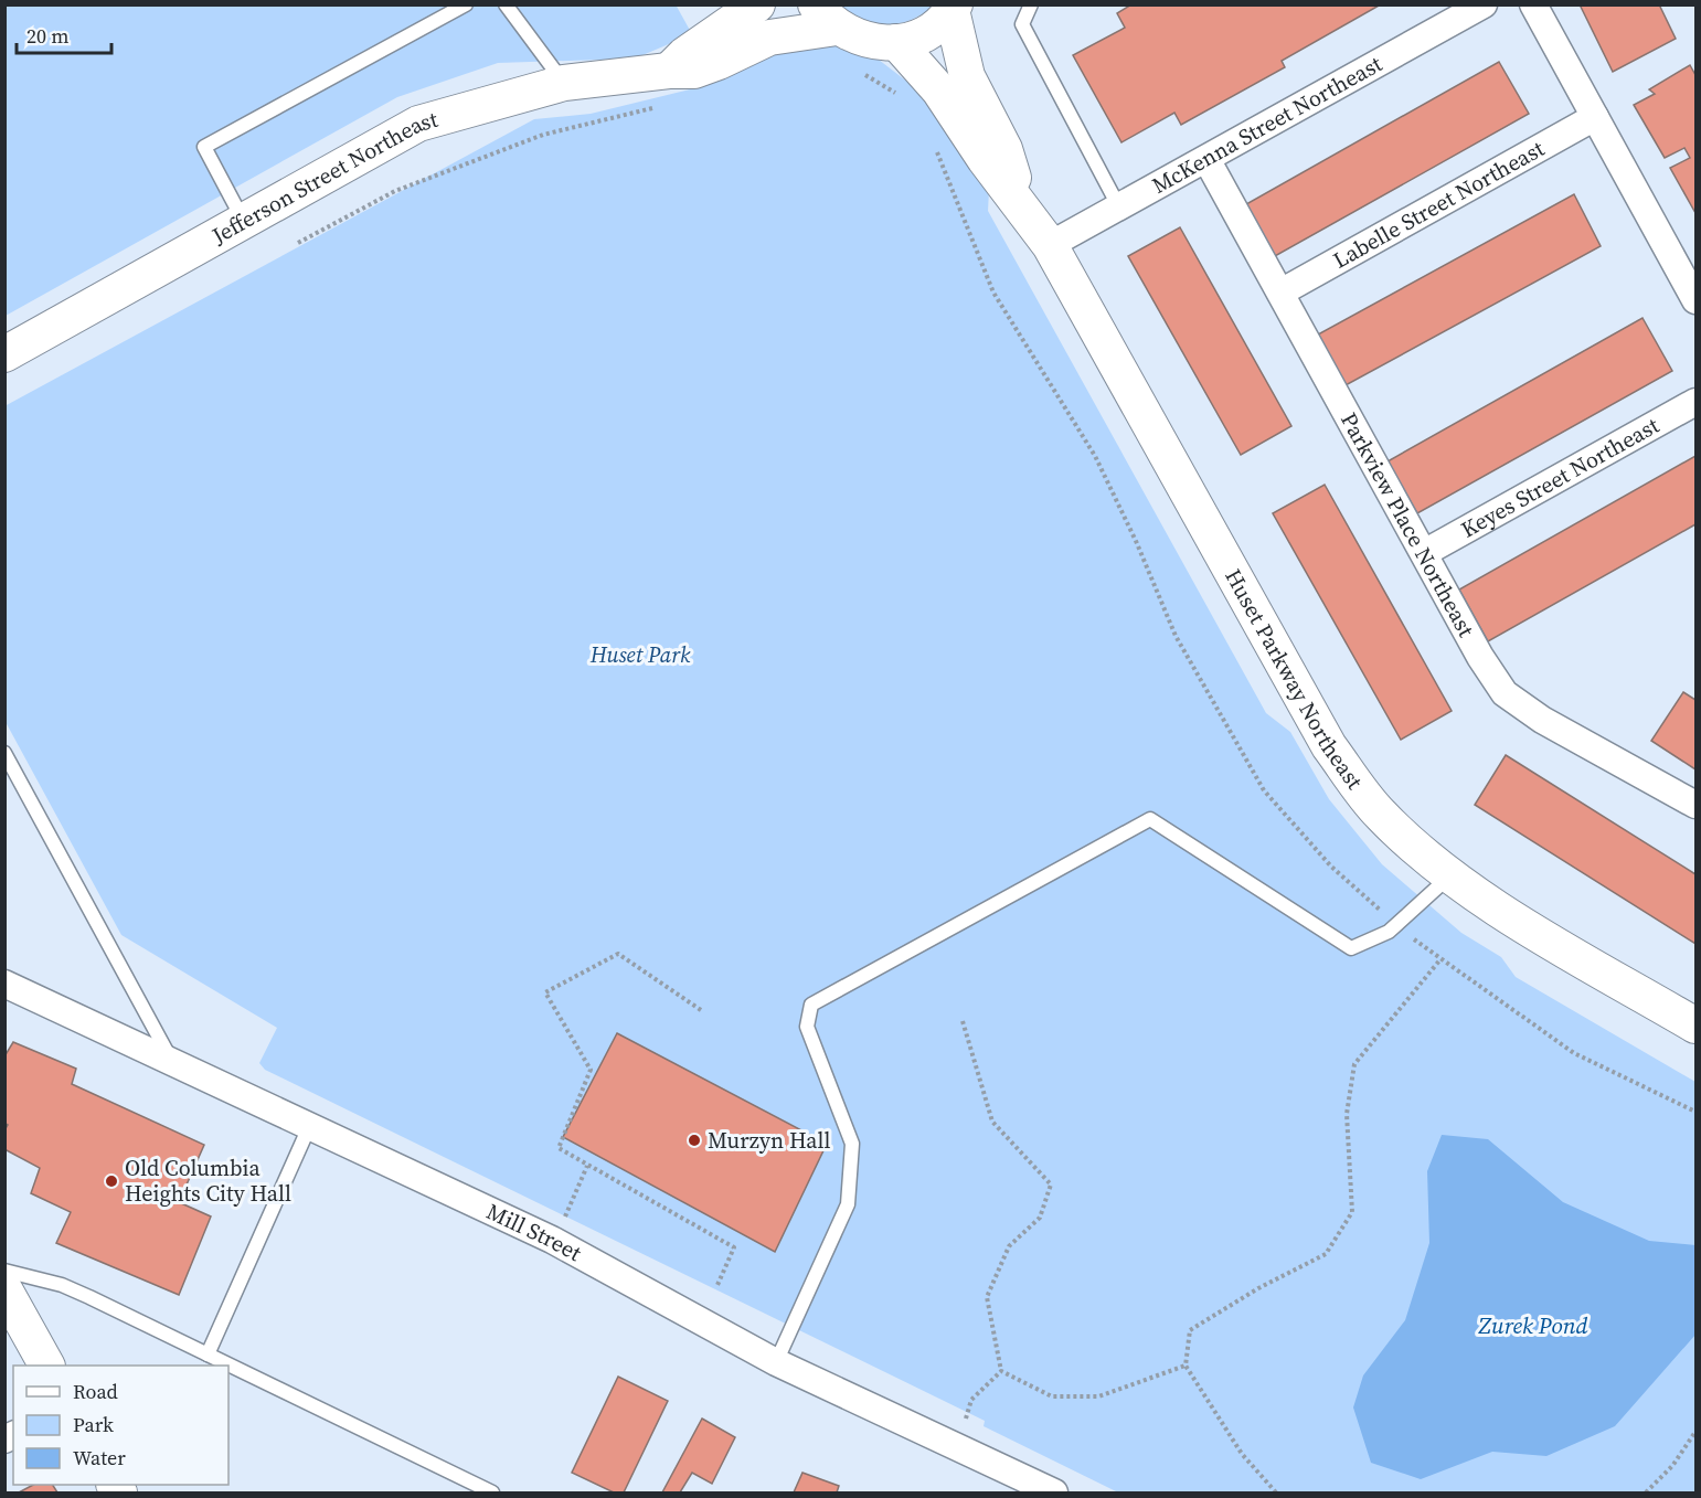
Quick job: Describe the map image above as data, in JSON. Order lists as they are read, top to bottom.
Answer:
{
  "streets": {
    "street": [
      "McKenna Street Northeast",
      "Jefferson Street Northeast",
      "Labelle Street Northeast",
      "Keyes Street Northeast",
      "Parkview Place Northeast",
      "Huset Parkway Northeast",
      "Mill Street"
    ]
  },
  "crossings": [
    ["McKenna Street Northeast", "Parkview Place Northeast"],
    ["McKenna Street Northeast", "Huset Parkway Northeast"],
    ["Labelle Street Northeast", "Parkview Place Northeast"],
    ["Keyes Street Northeast", "Parkview Place Northeast"]
  ],
  "water": ["Zurek Pond"],
  "parks": ["Huset Park"],
  "places": ["Murzyn Hall", "Old Columbia Heights City Hall"],
  "legend": ["Road", "Park", "Water"],
  "scale_bar": "20 m"
}
